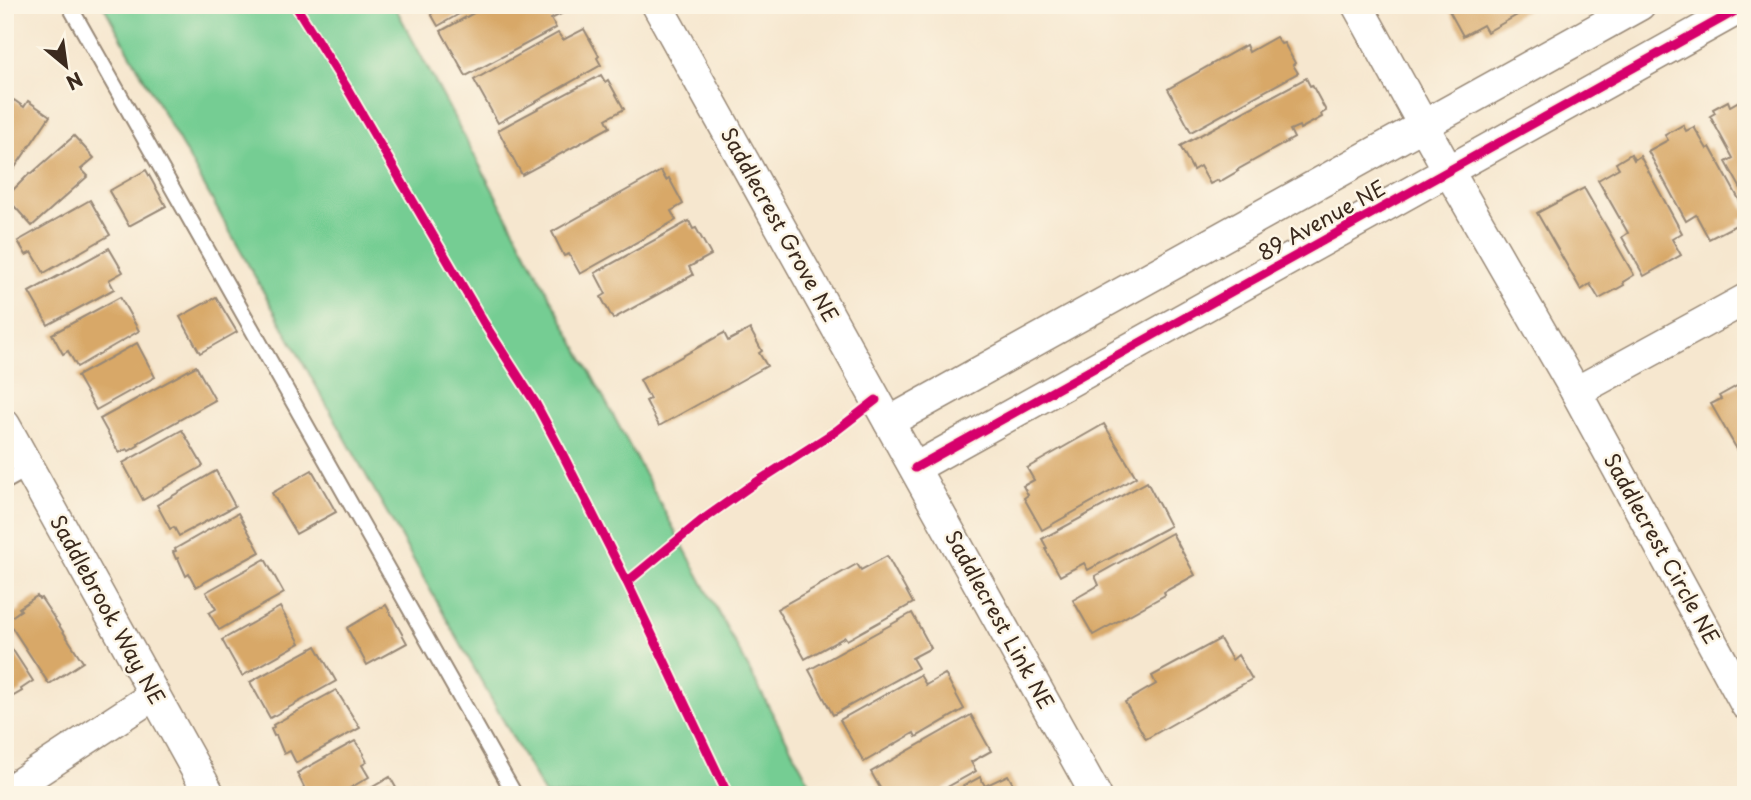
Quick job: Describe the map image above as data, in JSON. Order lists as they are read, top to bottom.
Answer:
{
  "streets": {
    "street": [
      "89 Avenue NE",
      "Saddlecrest Grove NE",
      "Saddlecrest Circle NE",
      "Saddlebrook Way NE",
      "Saddlecrest Link NE"
    ]
  },
  "crossings": [
    ["89 Avenue NE", "Saddlecrest Grove NE"],
    ["89 Avenue NE", "Saddlecrest Circle NE"],
    ["89 Avenue NE", "Saddlecrest Link NE"],
    ["Saddlecrest Grove NE", "Saddlecrest Link NE"]
  ],
  "north": "bottom right"
}
